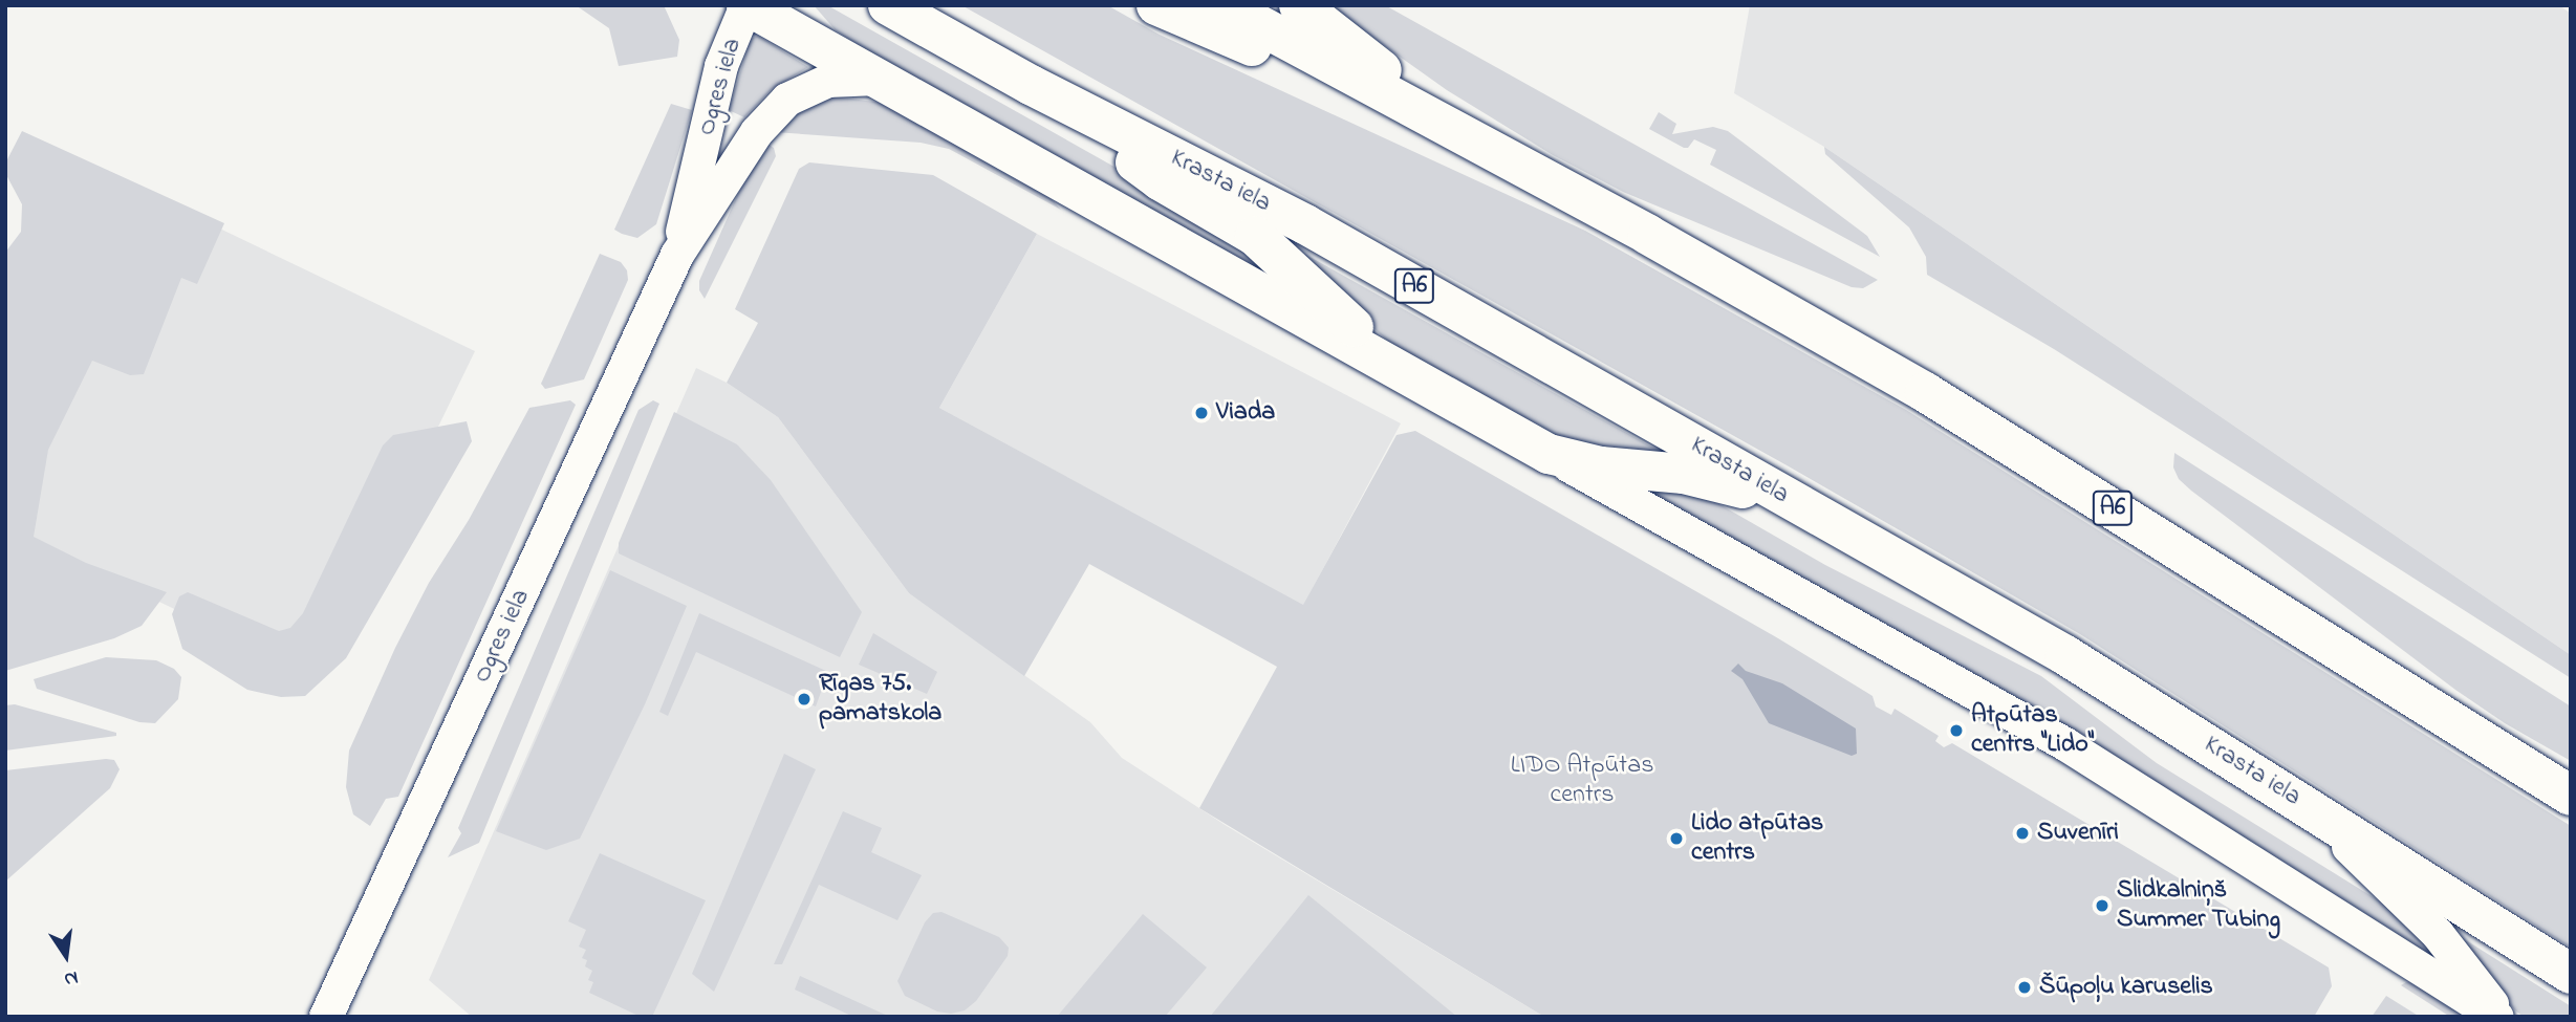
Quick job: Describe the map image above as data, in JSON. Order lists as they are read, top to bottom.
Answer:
{
  "streets": {
    "highway": ["Krasta iela", "A6"],
    "street": ["Ogres iela"]
  },
  "parks": ["LIDO Atpūtas centrs"],
  "places": [
    "Viada",
    "Rīgas 75. pamatskola",
    "Atpūtas centrs \"Lido\"",
    "Suvenīri",
    "Lido atpūtas centrs",
    "Slidkalniņš Summer Tubing",
    "Šūpoļu karuselis"
  ],
  "north": "bottom"
}
